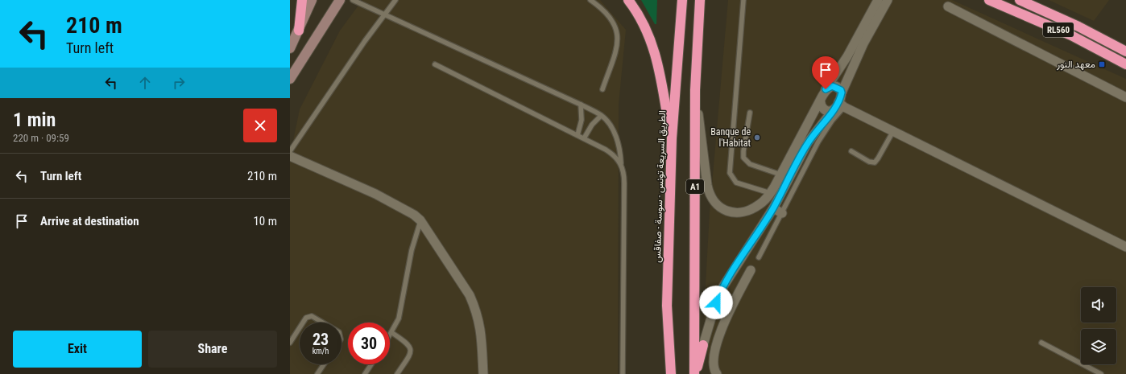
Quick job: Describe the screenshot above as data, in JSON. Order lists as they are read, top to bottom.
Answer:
{
  "streets": {
    "highway": ["RL560", "الطريق السريعة تونس - سوسة - صفاقس", "A1"]
  },
  "places": {
    "transit": ["معهد النور"],
    "other": ["Banque de l'Habitat"]
  },
  "page": {
    "turn": ["210 m", "Turn left"],
    "heading": ["1 min", "220 m · 09:59"],
    "list": [
      {
        "name": "Turn left",
        "value": "210 m"
      },
      {
        "name": "Arrive at destination",
        "value": "10 m"
      }
    ],
    "speed": "23 km/h",
    "limit": "30",
    "buttons": ["Exit", "Share"]
  }
}
